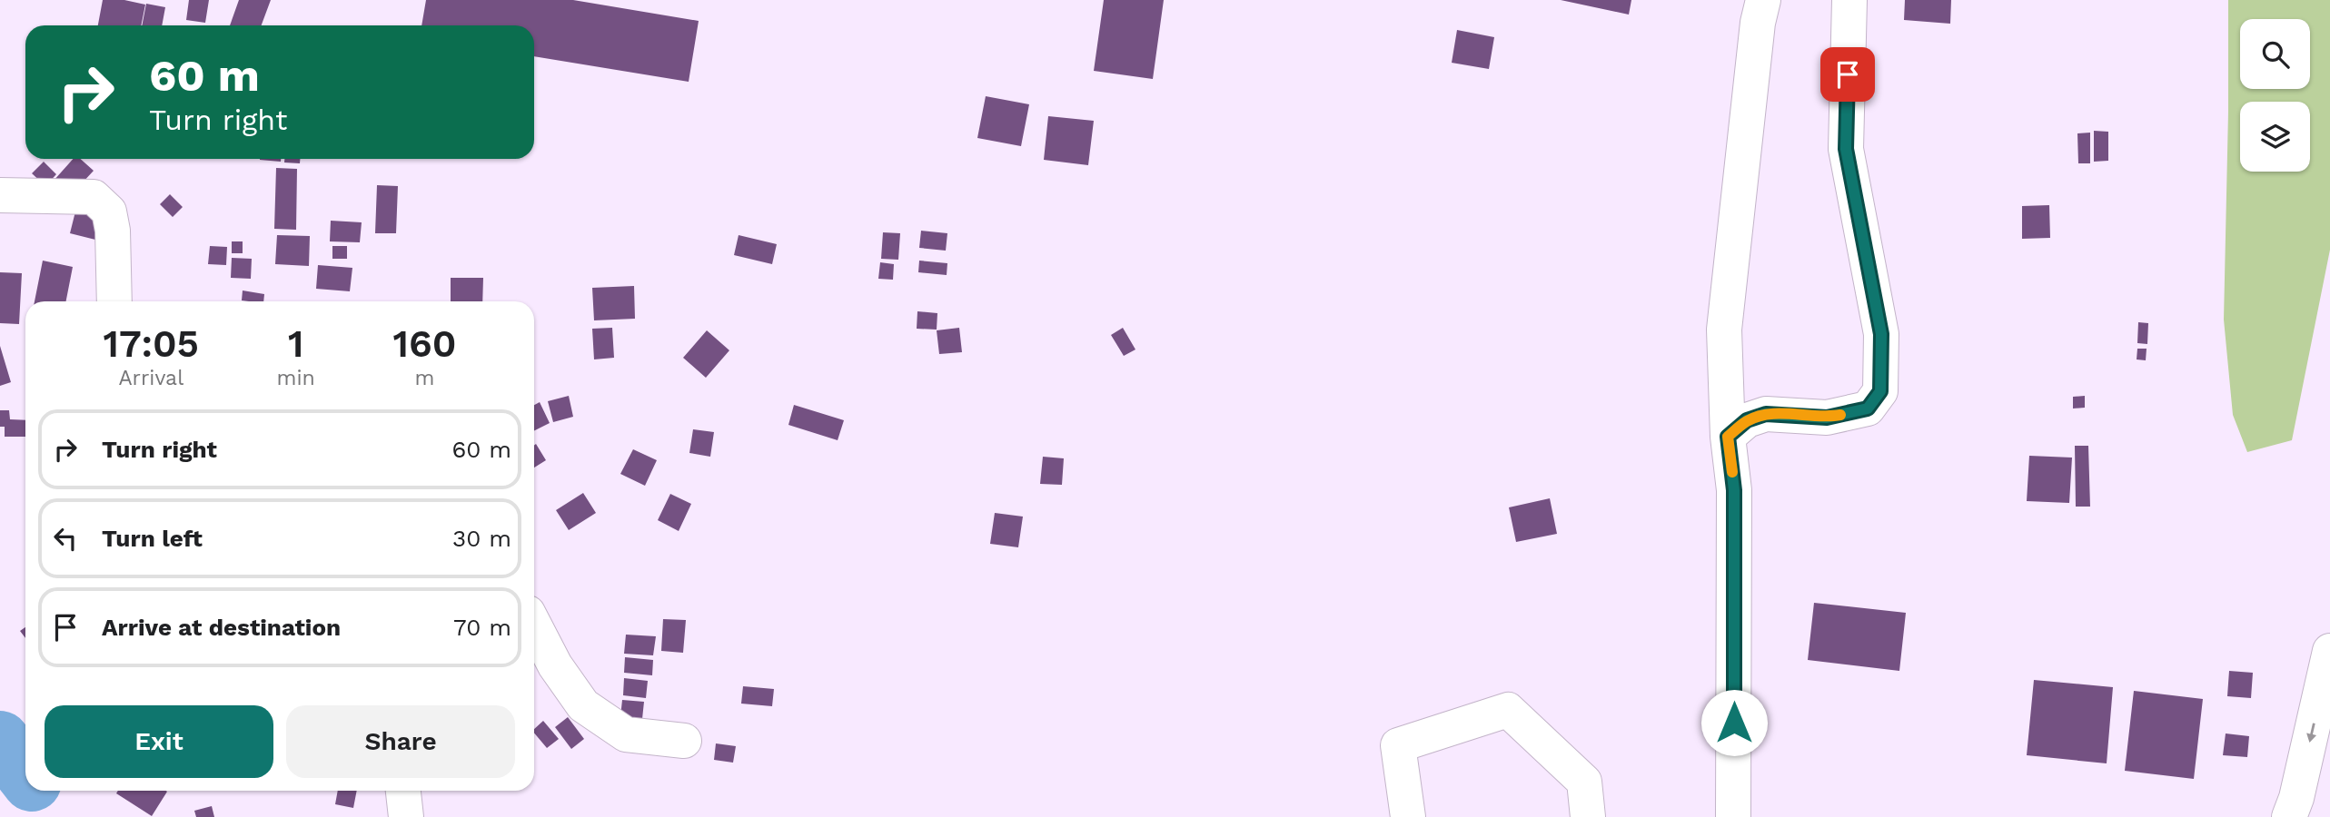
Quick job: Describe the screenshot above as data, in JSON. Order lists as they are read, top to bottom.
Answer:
{
  "page": {
    "turn": ["60 m", "Turn right"],
    "eta": [
      "17:05",
      "Arrival",
      "1",
      "min",
      "160",
      "m"
    ],
    "list": [
      {
        "name": "Turn right",
        "value": "60 m"
      },
      {
        "name": "Turn left",
        "value": "30 m"
      },
      {
        "name": "Arrive at destination",
        "value": "70 m"
      }
    ],
    "buttons": ["Exit", "Share"]
  }
}
